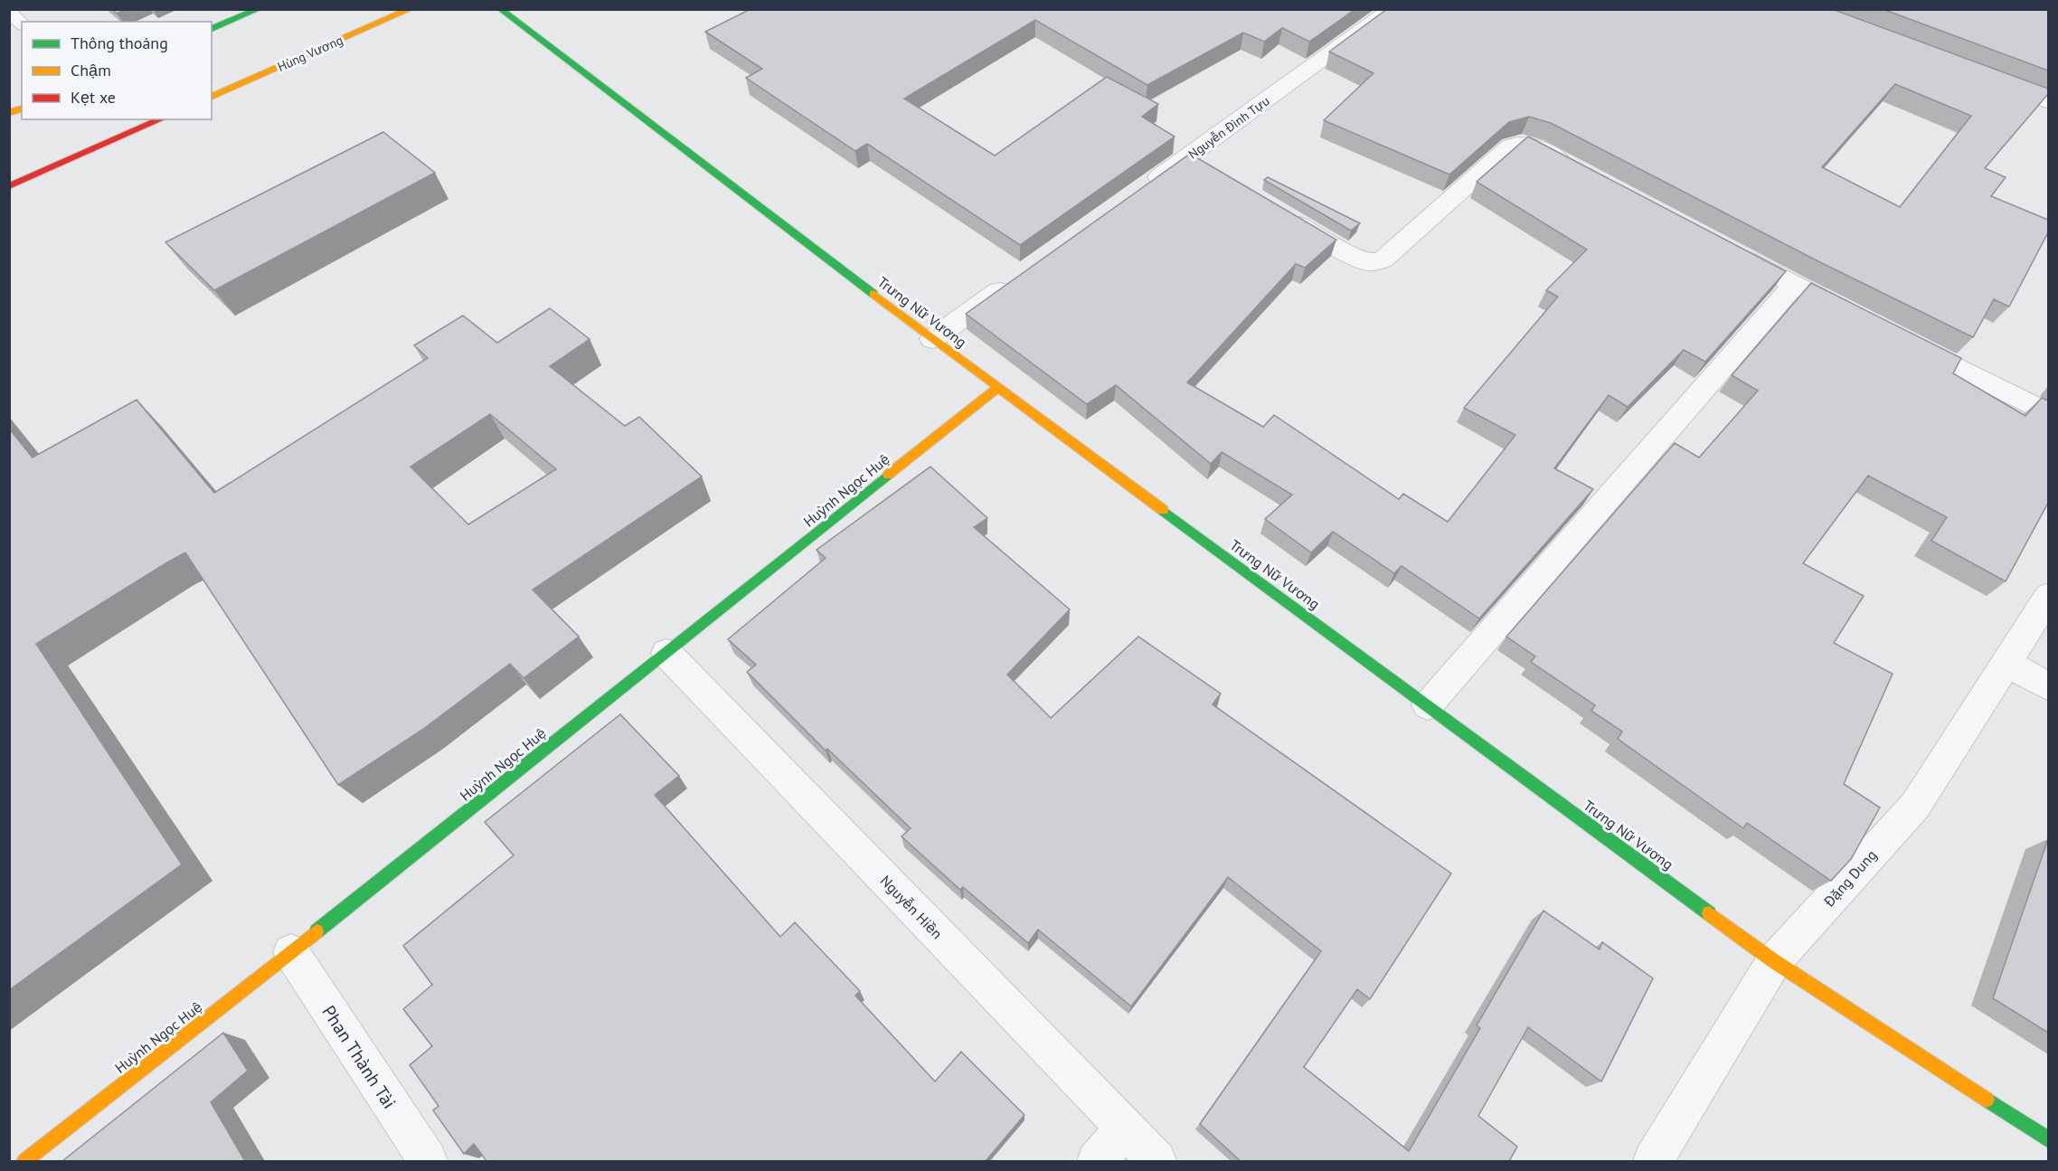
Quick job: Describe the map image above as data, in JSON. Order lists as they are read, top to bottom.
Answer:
{
  "streets": {
    "street": [
      "Hùng Vương",
      "Nguyễn Đình Tựu",
      "Trưng Nữ Vương",
      "Huỳnh Ngọc Huệ",
      "Đặng Dung",
      "Nguyễn Hiền",
      "Phan Thành Tài"
    ]
  },
  "crossings": [
    ["Trưng Nữ Vương", "Huỳnh Ngọc Huệ"],
    ["Trưng Nữ Vương", "Đặng Dung"],
    ["Huỳnh Ngọc Huệ", "Nguyễn Hiền"],
    ["Huỳnh Ngọc Huệ", "Phan Thành Tài"]
  ],
  "legend": ["Thông thoáng", "Chậm", "Kẹt xe"]
}
